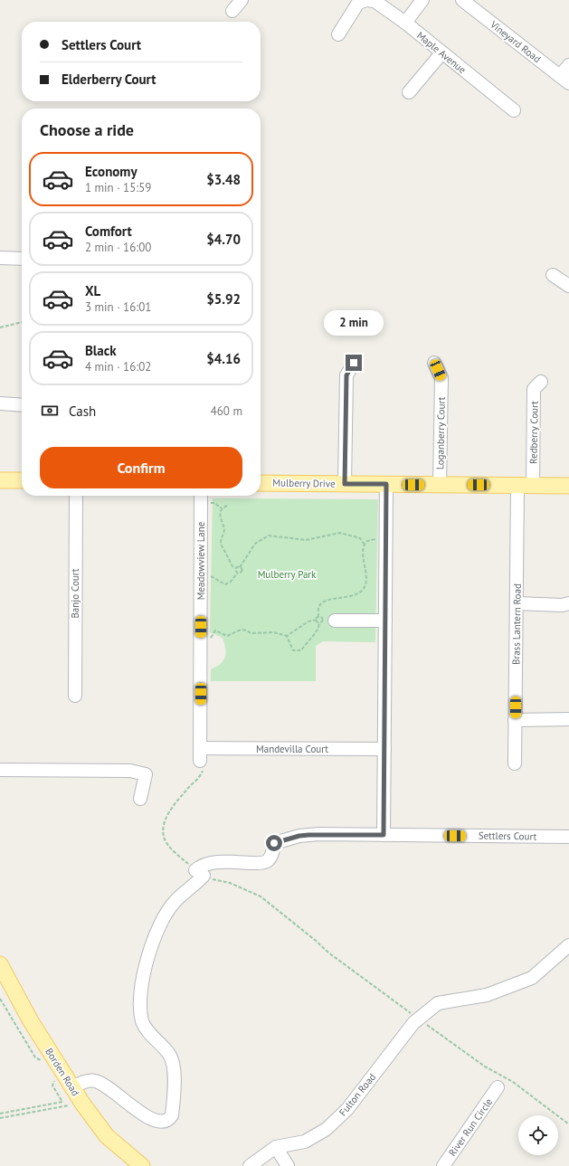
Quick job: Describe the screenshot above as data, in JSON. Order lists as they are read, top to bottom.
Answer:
{
  "streets": {
    "main road": ["Mulberry Drive", "Borden Road"],
    "street": [
      "Vineyard Road",
      "Maple Avenue",
      "Redberry Court",
      "Loganberry Court",
      "Meadowview Lane",
      "Banjo Court",
      "Brass Lantern Road",
      "Mandevilla Court",
      "Settlers Court",
      "Fulton Road",
      "River Run Circle"
    ]
  },
  "crossings": [
    ["Redberry Court", "Mulberry Drive"],
    ["Redberry Court", "Brass Lantern Road"],
    ["Loganberry Court", "Mulberry Drive"],
    ["Mulberry Drive", "Brass Lantern Road"],
    ["Meadowview Lane", "Mandevilla Court"]
  ],
  "parks": ["Mulberry Park"],
  "page": {
    "banner": ["Settlers Court", "Elderberry Court"],
    "heading": "Choose a ride",
    "list": [
      {
        "name": "Economy",
        "note": "1 min · 15:59",
        "value": "$3.48"
      },
      {
        "name": "Comfort",
        "note": "2 min · 16:00",
        "value": "$4.70"
      },
      {
        "name": "XL",
        "note": "3 min · 16:01",
        "value": "$5.92"
      },
      {
        "name": "Black",
        "note": "4 min · 16:02",
        "value": "$4.16"
      }
    ],
    "bubble": "2 min",
    "pay": ["Cash", "460 m"],
    "buttons": "Confirm"
  }
}
